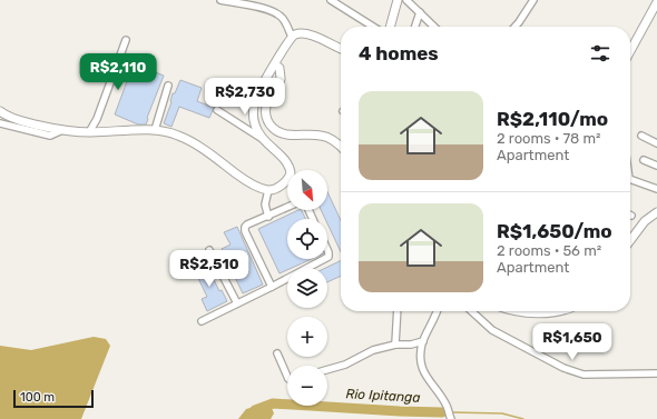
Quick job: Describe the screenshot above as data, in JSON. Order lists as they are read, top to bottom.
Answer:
{
  "water": ["Rio Ipitanga"],
  "scale_bar": "100 m",
  "north": "bottom right",
  "page": {
    "heading": "4 homes",
    "price": [
      "R$2,110",
      "R$2,730",
      "R$2,510",
      "R$1,650"
    ],
    "list": [
      {
        "name": "R$2,110/mo",
        "note": "2 rooms · 78 m² · Apartment"
      },
      {
        "name": "R$1,650/mo",
        "note": "2 rooms · 56 m² · Apartment"
      }
    ],
    "map_buttons": ["+", "−"],
    "scale": "100 m"
  }
}
